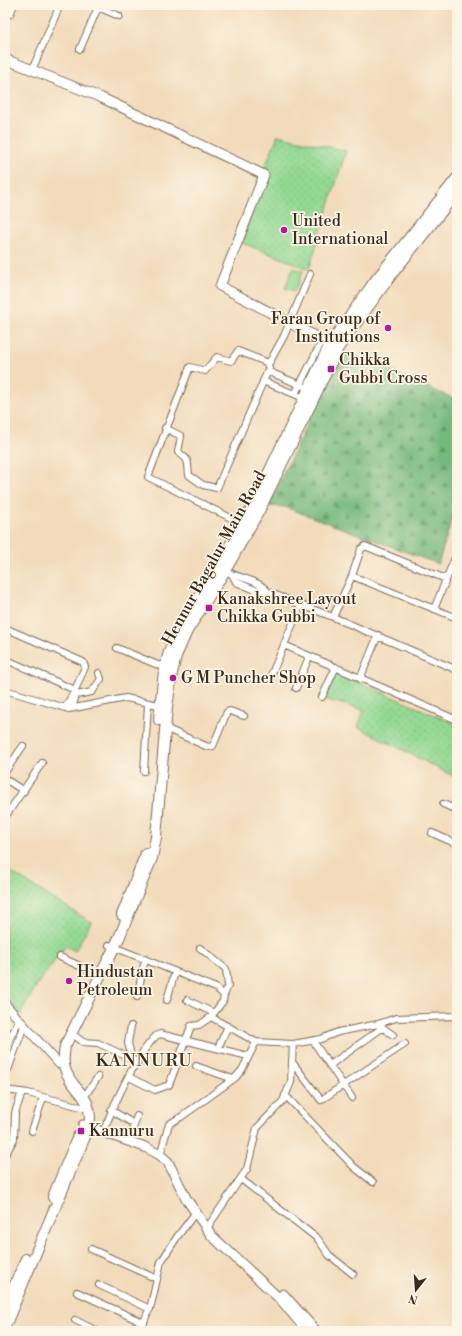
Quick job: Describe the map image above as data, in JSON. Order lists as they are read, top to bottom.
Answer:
{
  "streets": {
    "main road": ["Hennur Bagalur Main Road"]
  },
  "districts": ["KANNURU"],
  "places": {
    "other": [
      "United International",
      "Faran Group of Institutions",
      "G M Puncher Shop",
      "Hindustan Petroleum"
    ],
    "transit": ["Chikka Gubbi Cross", "Kanakshree Layout Chikka Gubbi", "Kannuru"]
  },
  "north": "bottom"
}
